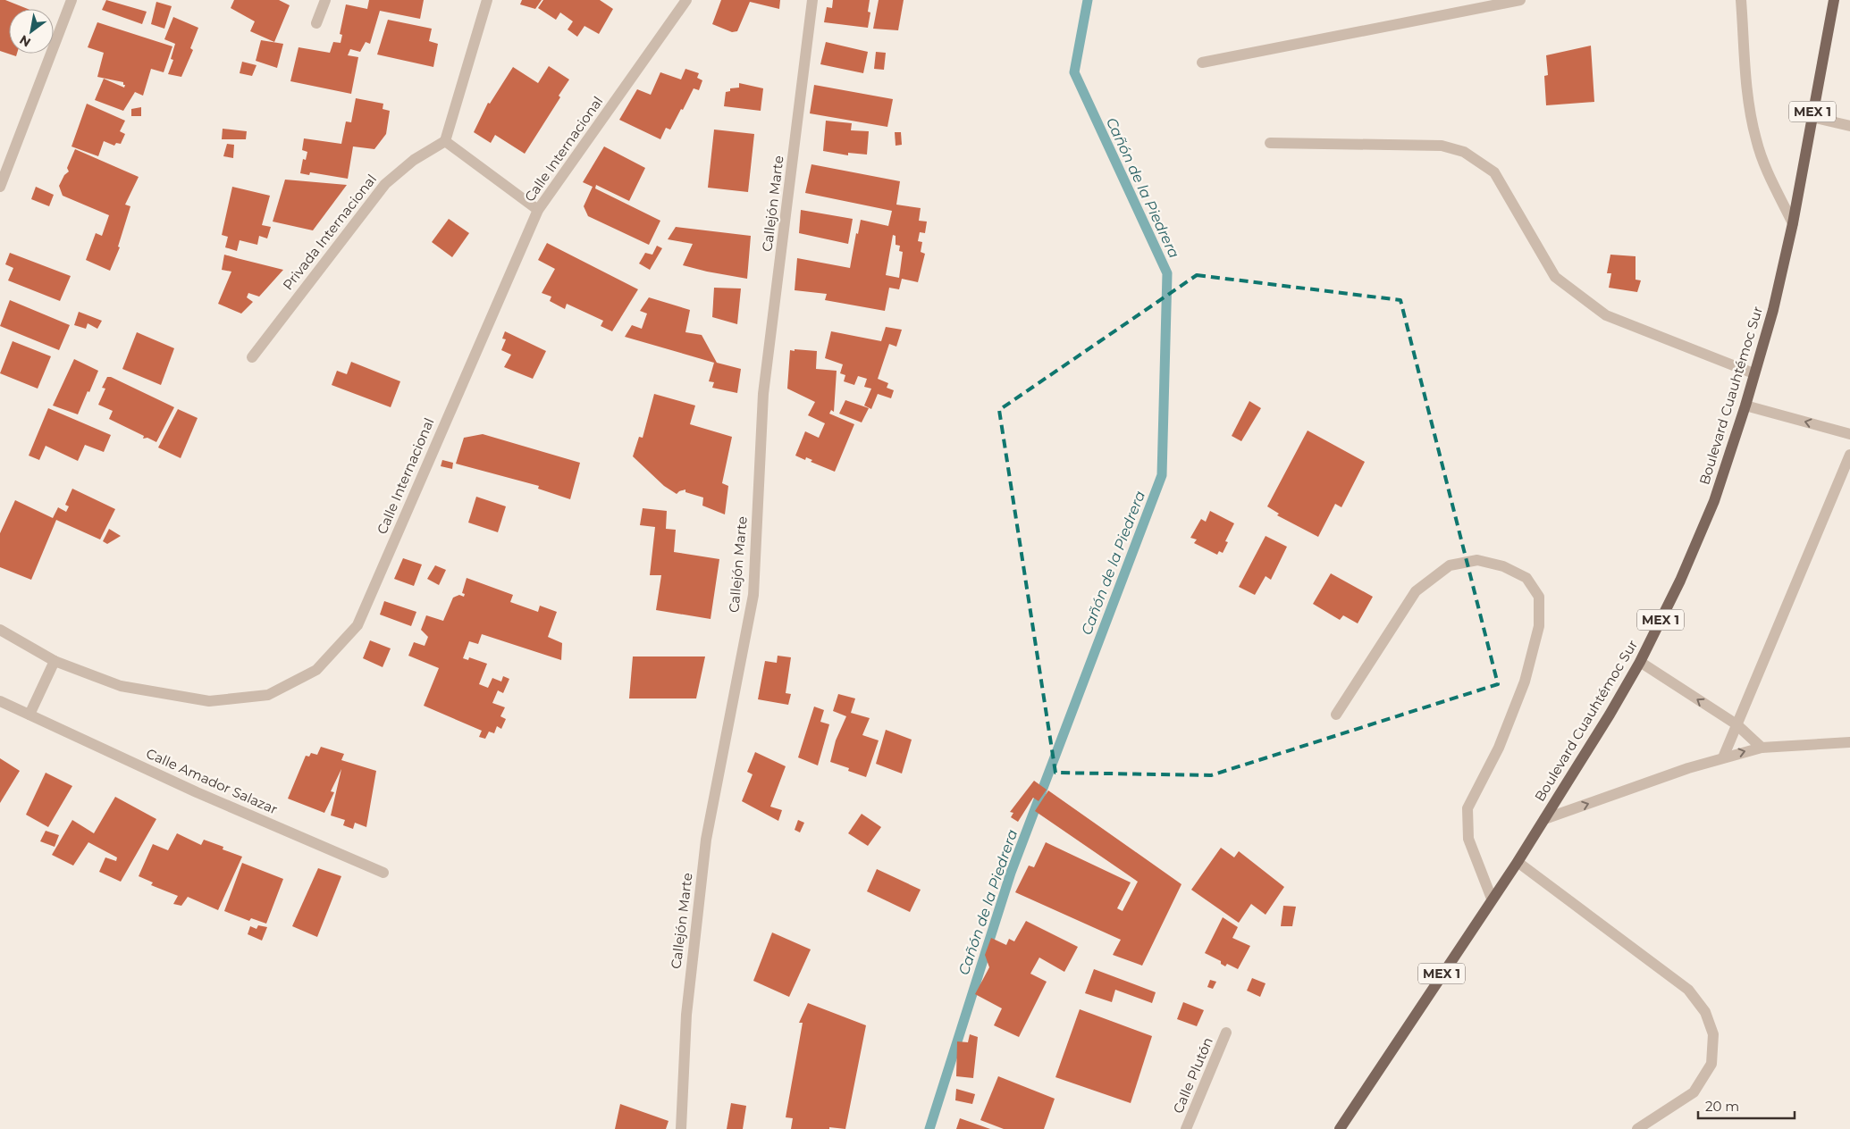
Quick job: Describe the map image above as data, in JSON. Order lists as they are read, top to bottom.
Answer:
{
  "streets": {
    "main road": ["MEX 1", "Boulevard Cuauhtémoc Sur"],
    "street": [
      "Calle Internacional",
      "Callejón Marte",
      "Privada Internacional",
      "Calle Amador Salazar",
      "Calle Plutón"
    ]
  },
  "water": ["Cañón de la Piedrera"],
  "scale_bar": "20 m",
  "north": "bottom left"
}
